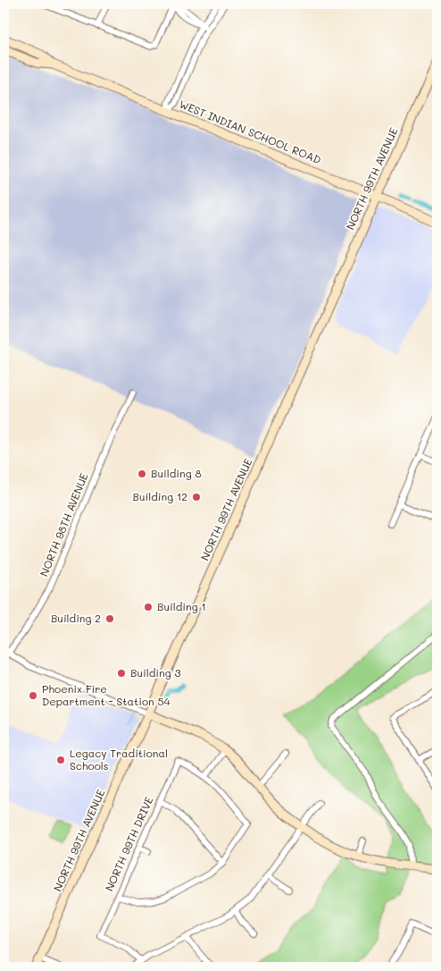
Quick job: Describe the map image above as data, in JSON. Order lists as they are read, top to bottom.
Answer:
{
  "streets": {
    "main road": ["WEST INDIAN SCHOOL ROAD", "NORTH 99TH AVENUE"],
    "street": ["NORTH 98TH AVENUE", "NORTH 99TH DRIVE"]
  },
  "crossings": [
    ["WEST INDIAN SCHOOL ROAD", "NORTH 99TH AVENUE"]
  ],
  "places": [
    "Building 8",
    "Building 12",
    "Building 1",
    "Building 2",
    "Building 3",
    "Phoenix Fire Department - Station 54",
    "Legacy Traditional Schools"
  ]
}
